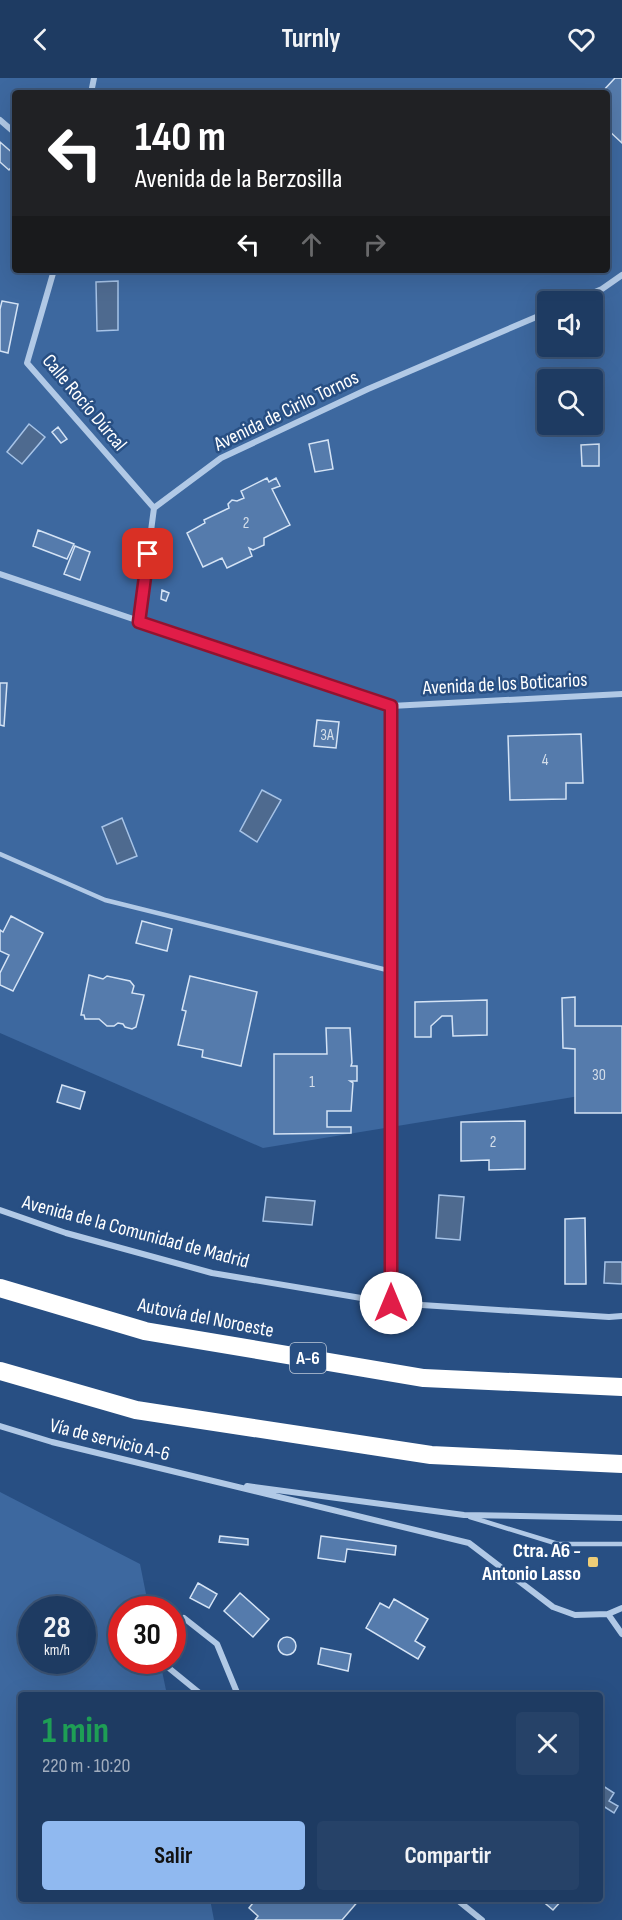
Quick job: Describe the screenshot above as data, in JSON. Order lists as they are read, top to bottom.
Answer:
{
  "streets": {
    "highway": ["Autovía del Noroeste", "A-6"],
    "street": [
      "Calle Rocío Dúrcal",
      "Avenida de Cirilo Tornos",
      "Avenida de los Boticarios",
      "Avenida de la Comunidad de Madrid",
      "Vía de servicio A-6"
    ]
  },
  "crossings": [
    ["Calle Rocío Dúrcal", "Avenida de Cirilo Tornos"]
  ],
  "places": {
    "transit": ["Ctra. A6 - Antonio Lasso"]
  },
  "house_numbers": [
    "2",
    "3A",
    "4",
    "30",
    "1",
    "2"
  ],
  "page": {
    "header": "Turnly",
    "turn": ["140 m", "Avenida de la Berzosilla"],
    "speed": "28 km/h",
    "limit": "30",
    "heading": ["1 min", "220 m · 10:20"],
    "buttons": ["Salir", "Compartir"]
  }
}
